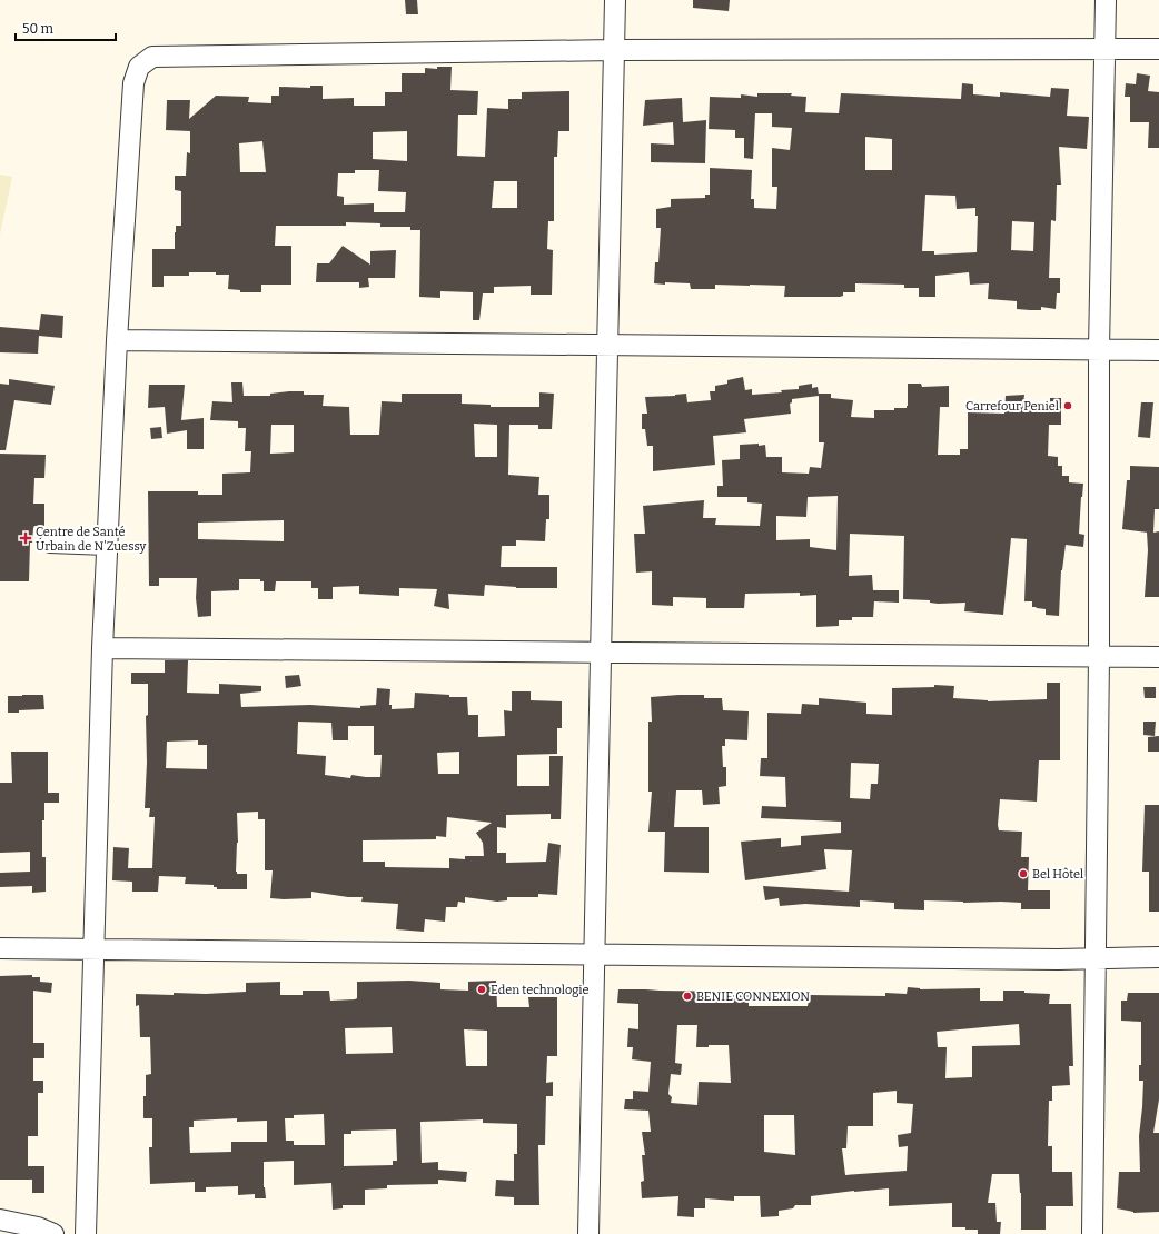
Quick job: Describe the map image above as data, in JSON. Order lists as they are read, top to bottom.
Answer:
{
  "places": {
    "other": [
      "Carrefour Peniel",
      "Bel Hôtel",
      "Eden technologie",
      "BENIE CONNEXION"
    ],
    "health": ["Centre de Santé Urbain de N'Zuessy"]
  },
  "scale_bar": "50 m"
}
